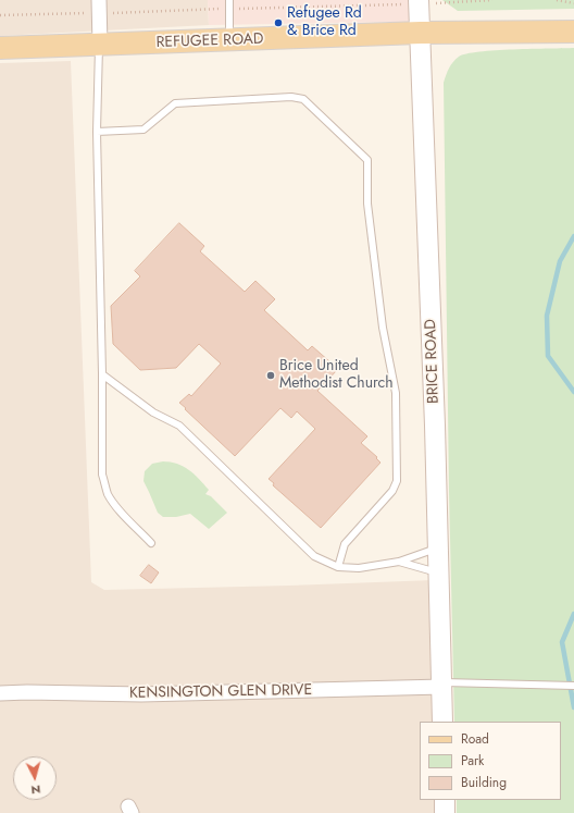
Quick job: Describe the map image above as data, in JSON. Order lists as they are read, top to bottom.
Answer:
{
  "streets": {
    "main road": ["REFUGEE ROAD", "BRICE ROAD"],
    "street": ["KENSINGTON GLEN DRIVE"]
  },
  "crossings": [
    ["REFUGEE ROAD", "BRICE ROAD"],
    ["BRICE ROAD", "KENSINGTON GLEN DRIVE"]
  ],
  "places": ["Refugee Rd & Brice Rd", "Brice United Methodist Church"],
  "legend": ["Road", "Park", "Building"],
  "north": "bottom"
}
